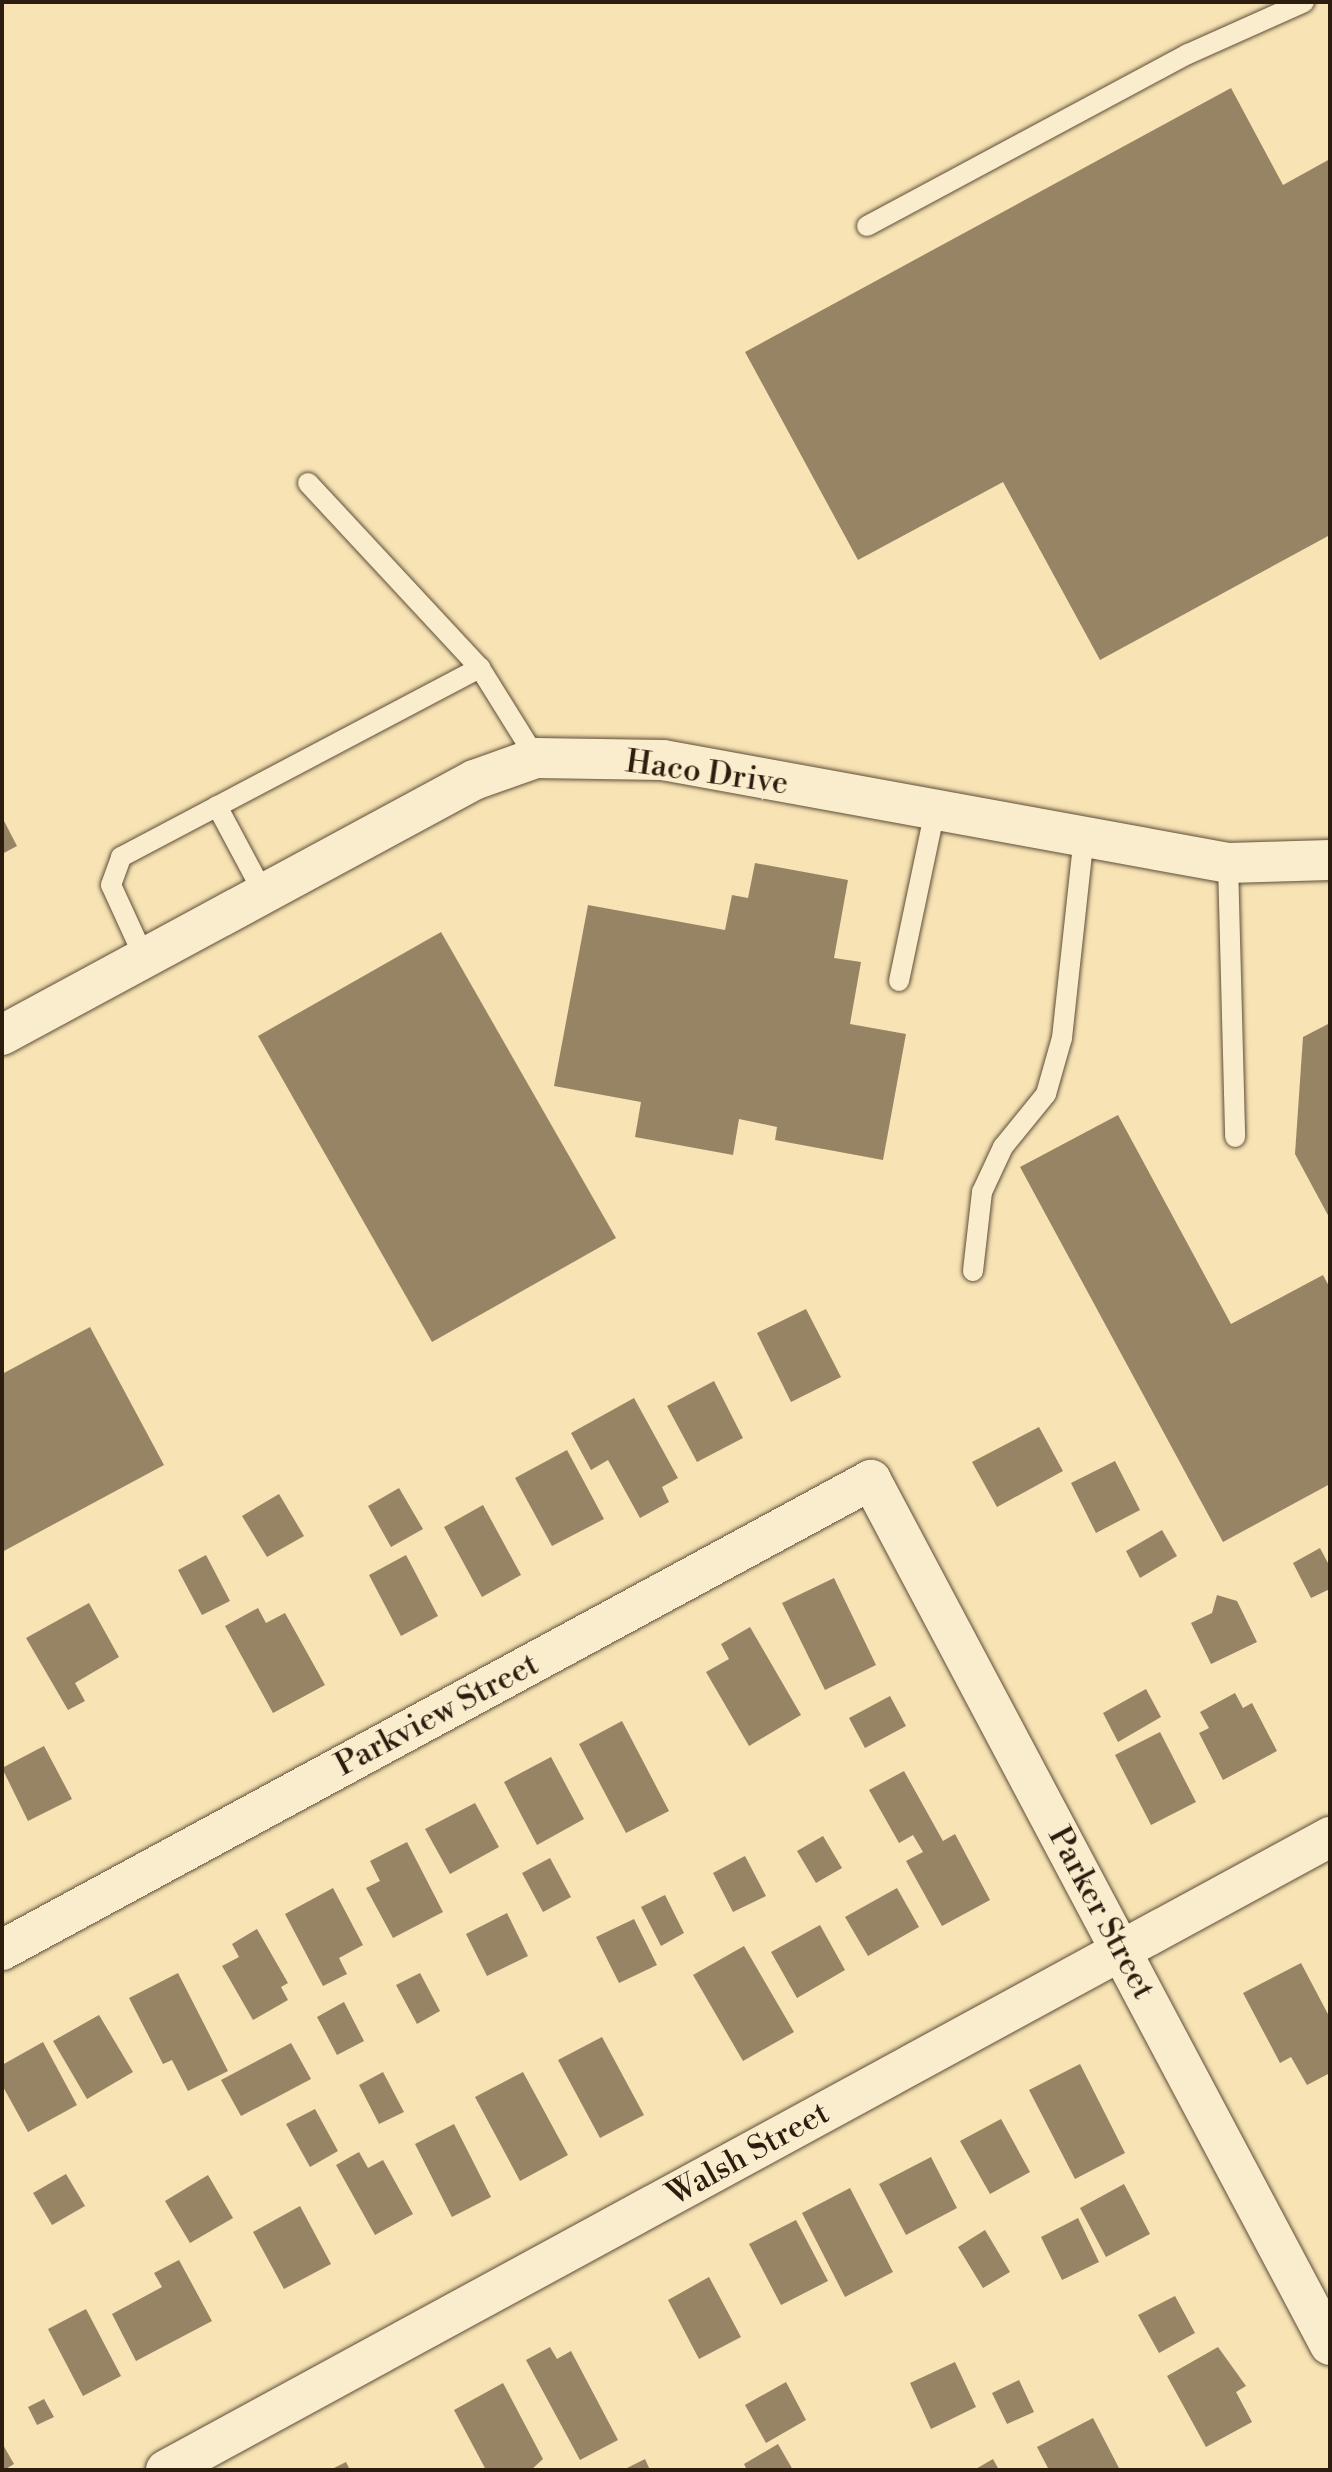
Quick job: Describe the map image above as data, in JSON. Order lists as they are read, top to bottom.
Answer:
{
  "streets": {
    "street": [
      "Haco Drive",
      "Parkview Street",
      "Parker Street",
      "Walsh Street"
    ]
  },
  "crossings": [
    ["Parkview Street", "Parker Street"],
    ["Parker Street", "Walsh Street"]
  ]
}
